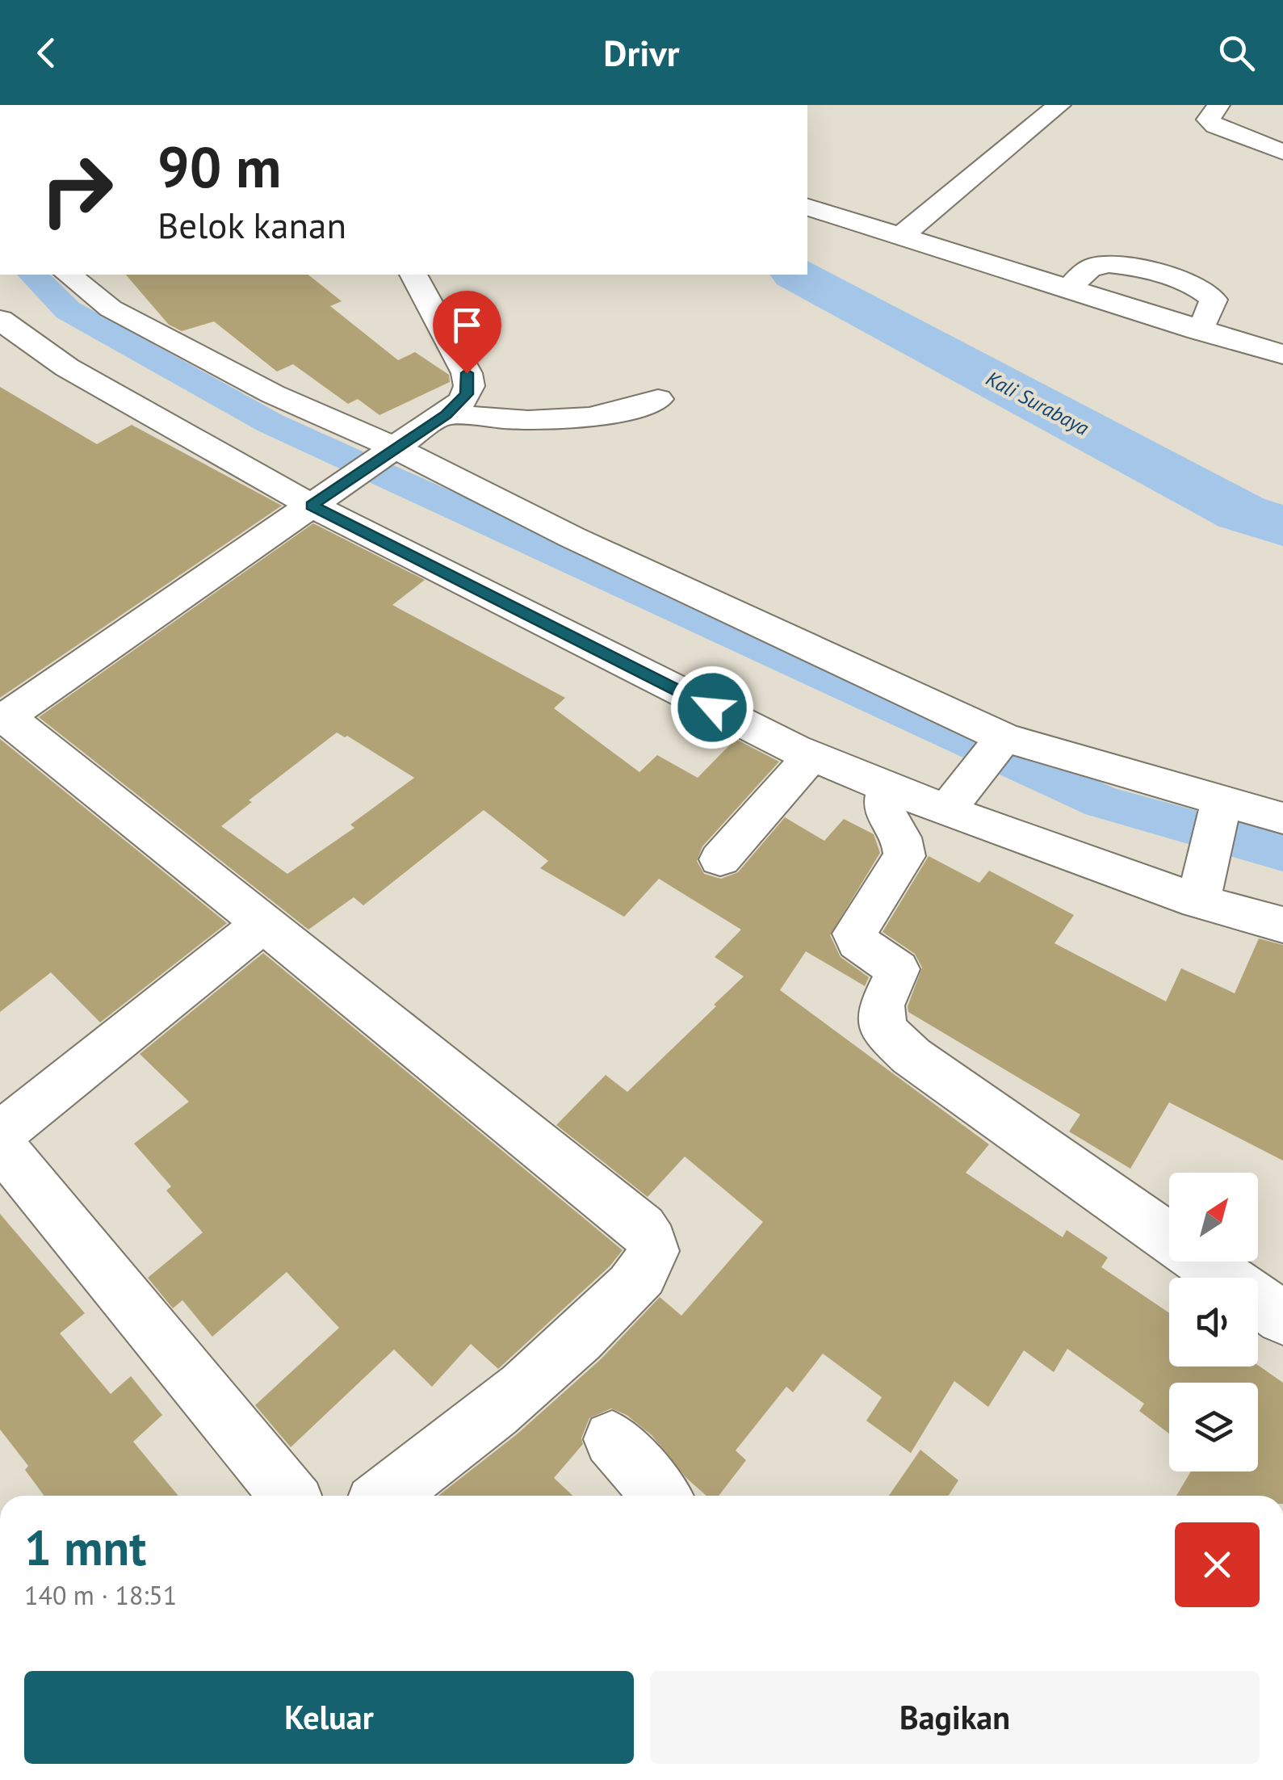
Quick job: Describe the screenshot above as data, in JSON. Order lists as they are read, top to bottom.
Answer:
{
  "water": ["Kali Surabaya"],
  "north": "top right",
  "page": {
    "header": "Drivr",
    "turn": ["90 m", "Belok kanan"],
    "heading": ["1 mnt", "140 m · 18:51"],
    "buttons": ["Keluar", "Bagikan"]
  }
}
